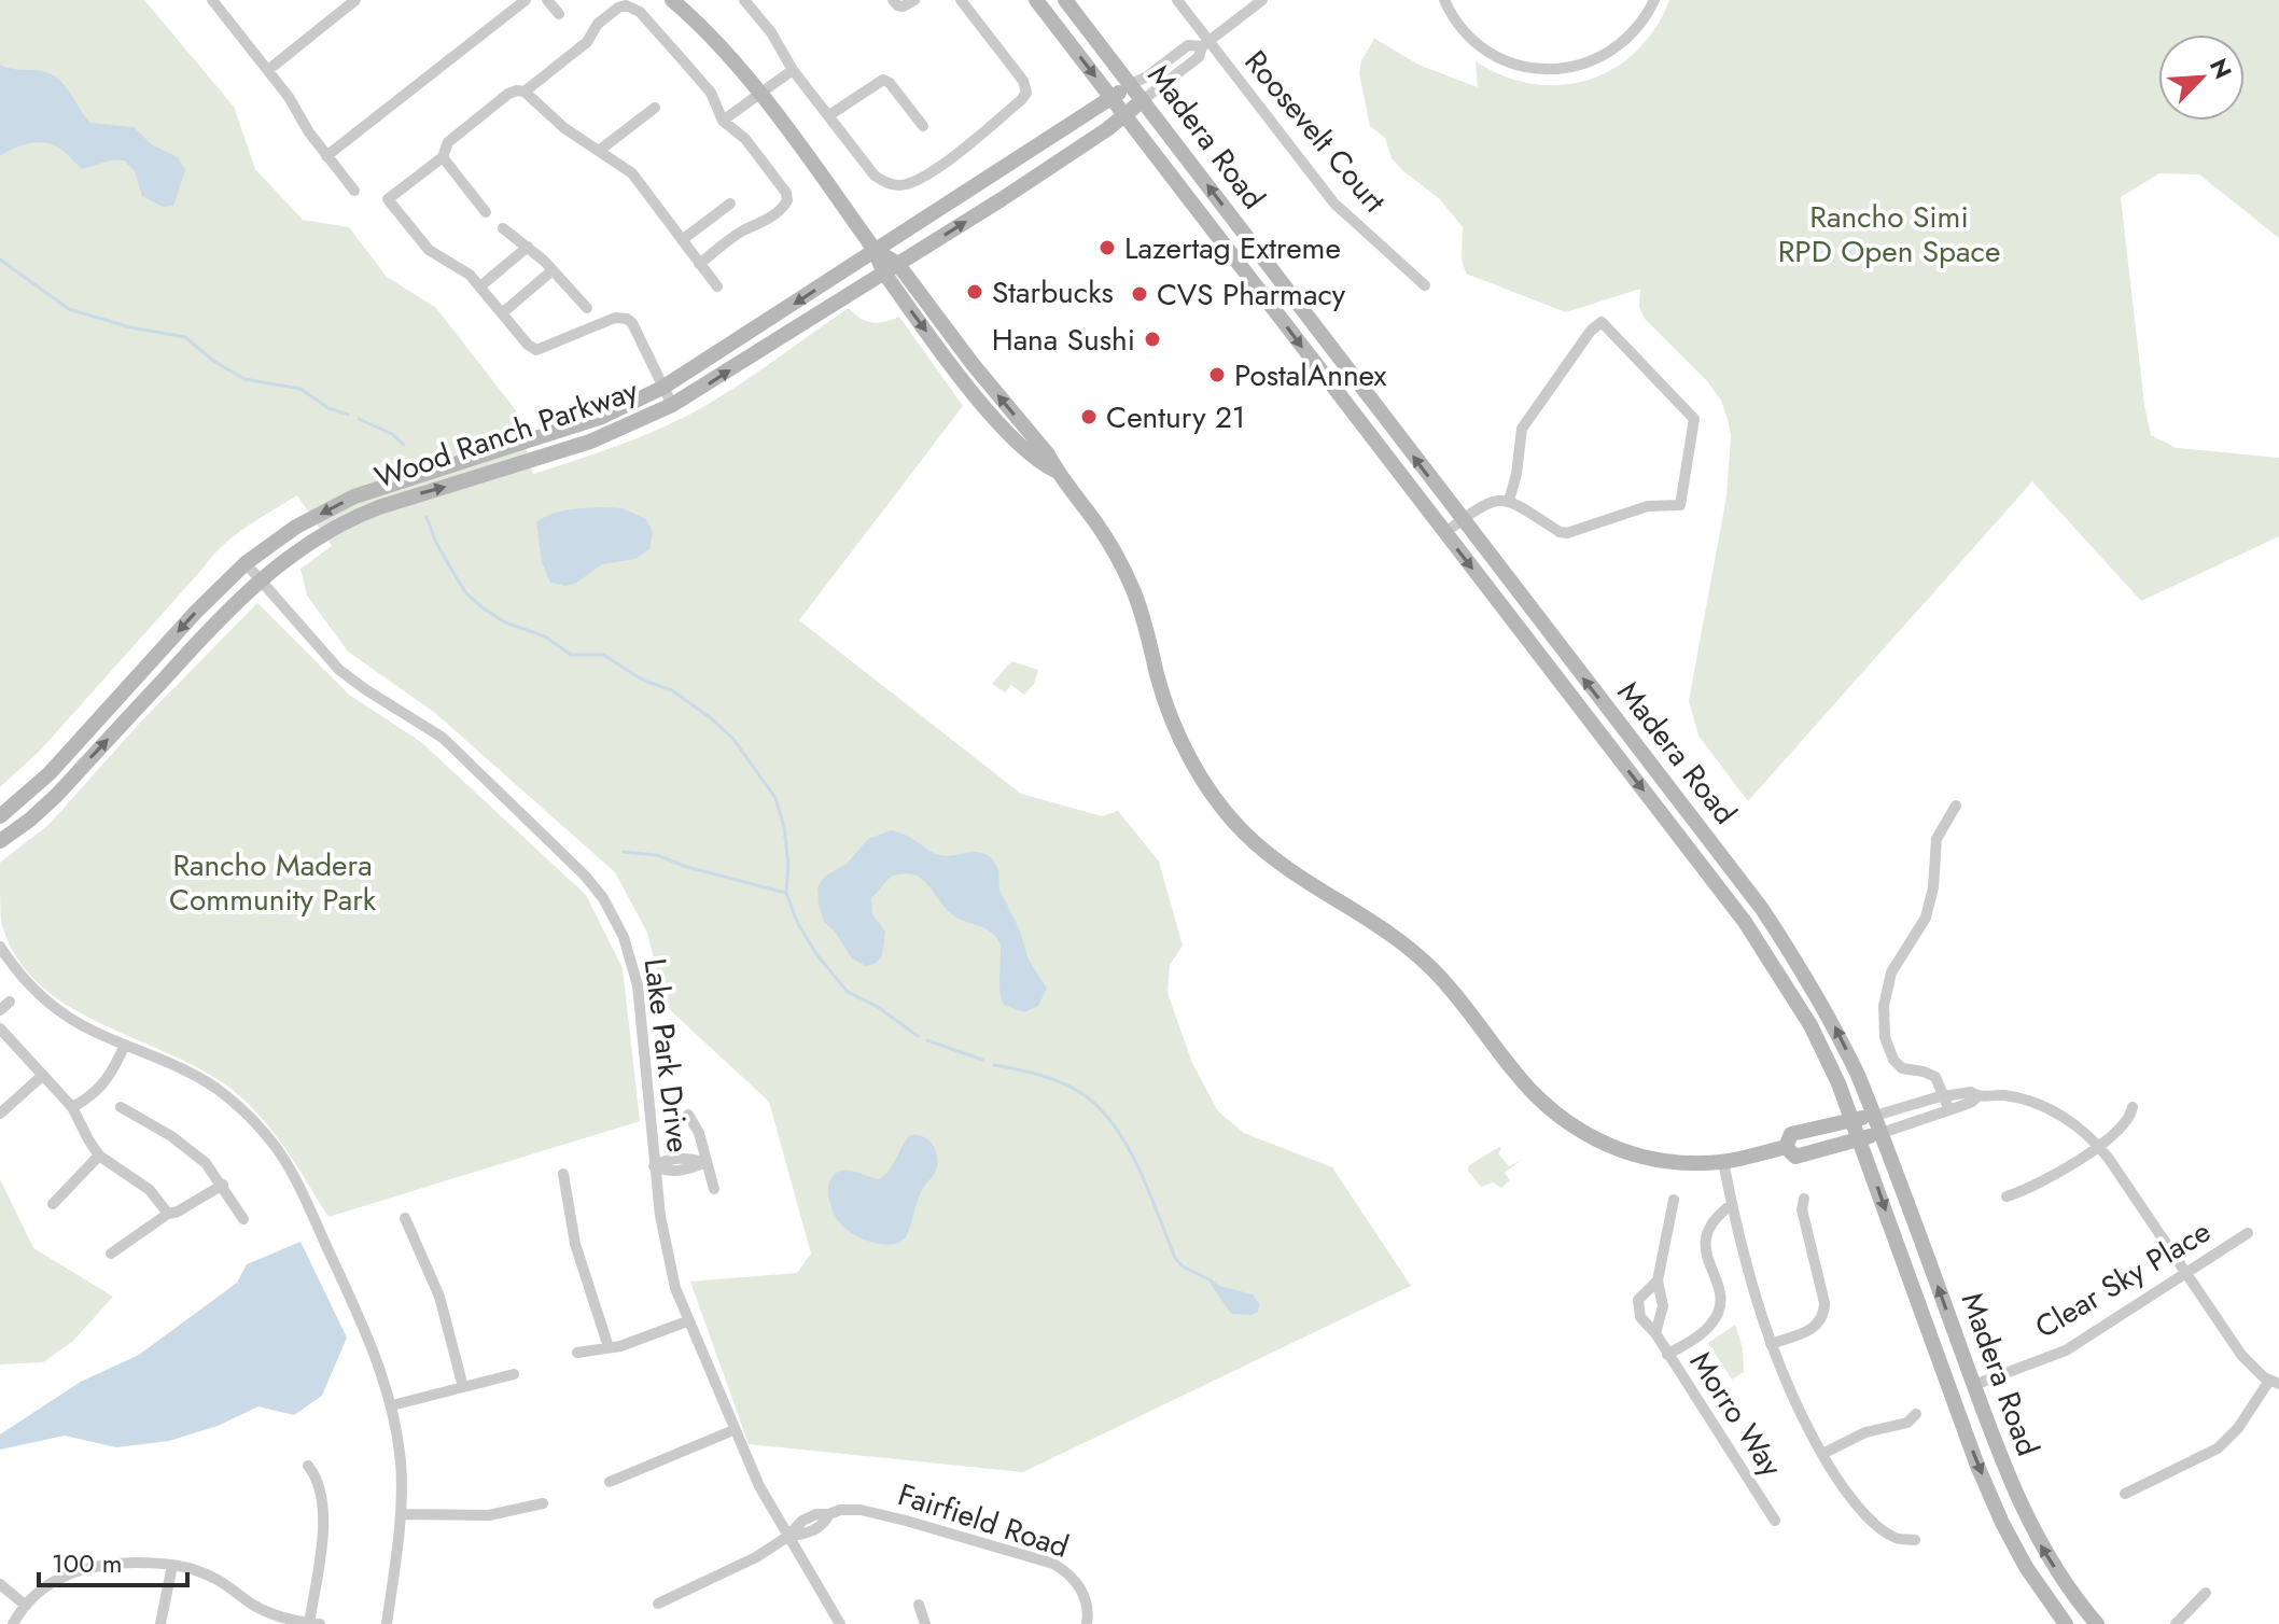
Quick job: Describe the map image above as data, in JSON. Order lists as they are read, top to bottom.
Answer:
{
  "streets": {
    "main road": ["Madera Road", "Wood Ranch Parkway"],
    "street": [
      "Roosevelt Court",
      "Lake Park Drive",
      "Clear Sky Place",
      "Morro Way",
      "Fairfield Road"
    ]
  },
  "crossings": [
    ["Roosevelt Court", "Wood Ranch Parkway"],
    ["Madera Road", "Wood Ranch Parkway"],
    ["Madera Road", "Clear Sky Place"],
    ["Wood Ranch Parkway", "Lake Park Drive"],
    ["Lake Park Drive", "Fairfield Road"]
  ],
  "parks": ["Rancho Simi RPD Open Space", "Rancho Madera Community Park"],
  "places": [
    "Lazertag Extreme",
    "Starbucks",
    "CVS Pharmacy",
    "Hana Sushi",
    "PostalAnnex",
    "Century 21"
  ],
  "scale_bar": "100 m",
  "north": "top right"
}
